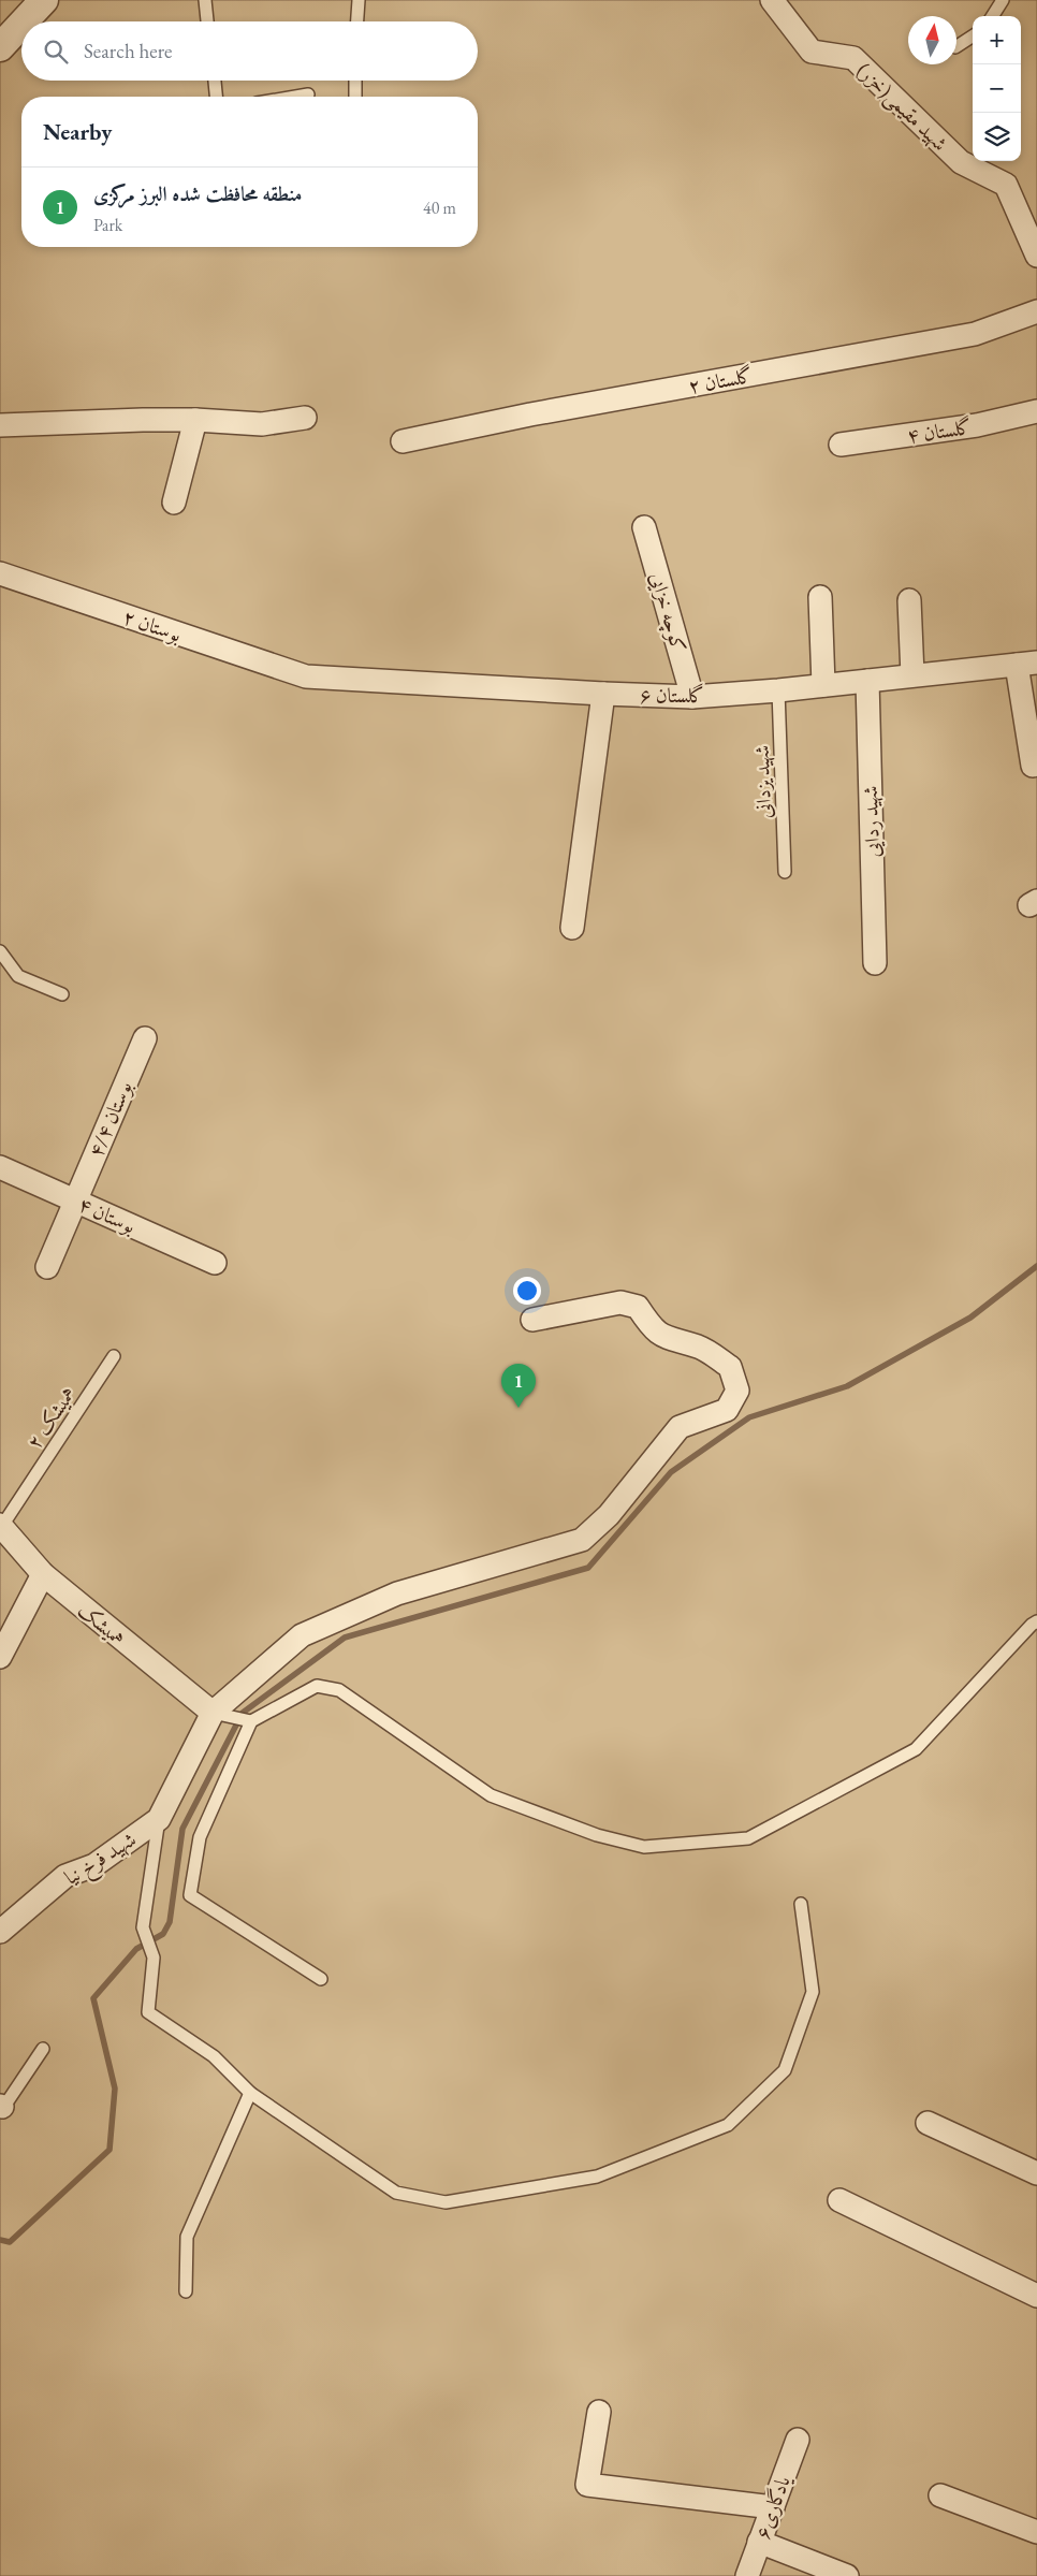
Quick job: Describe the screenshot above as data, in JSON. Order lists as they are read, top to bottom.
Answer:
{
  "streets": {
    "street": [
      "شهید مقیمی(‌خزر)",
      "گلستان ۲",
      "گلستان ۴",
      "کوچه خزایی",
      "بوستان ۲",
      "گلستان ۶",
      "شهید ردایی",
      "بوستان ۴/۴",
      "بوستان ۴",
      "همیشک",
      "شهید فرخ نیا",
      "یادگاری۶"
    ],
    "lane": ["شهید یزدانی", "همیشک ۲"]
  },
  "crossings": [
    ["کوچه خزایی", "گلستان ۶"],
    ["بوستان ۲", "گلستان ۶"],
    ["گلستان ۶", "شهید یزدانی"],
    ["گلستان ۶", "شهید ردایی"],
    ["بوستان ۴/۴", "بوستان ۴"],
    ["همیشک ۲", "همیشک"],
    ["همیشک", "شهید فرخ نیا"]
  ],
  "north": "top",
  "page": {
    "map_buttons": ["+", "−"],
    "search": "Search here",
    "heading": "Nearby",
    "list": [
      {
        "mark": "1",
        "name": "منطقه محافظت شده البرز مرکزی",
        "note": "Park",
        "value": "40 m"
      }
    ],
    "pins": "1"
  }
}
